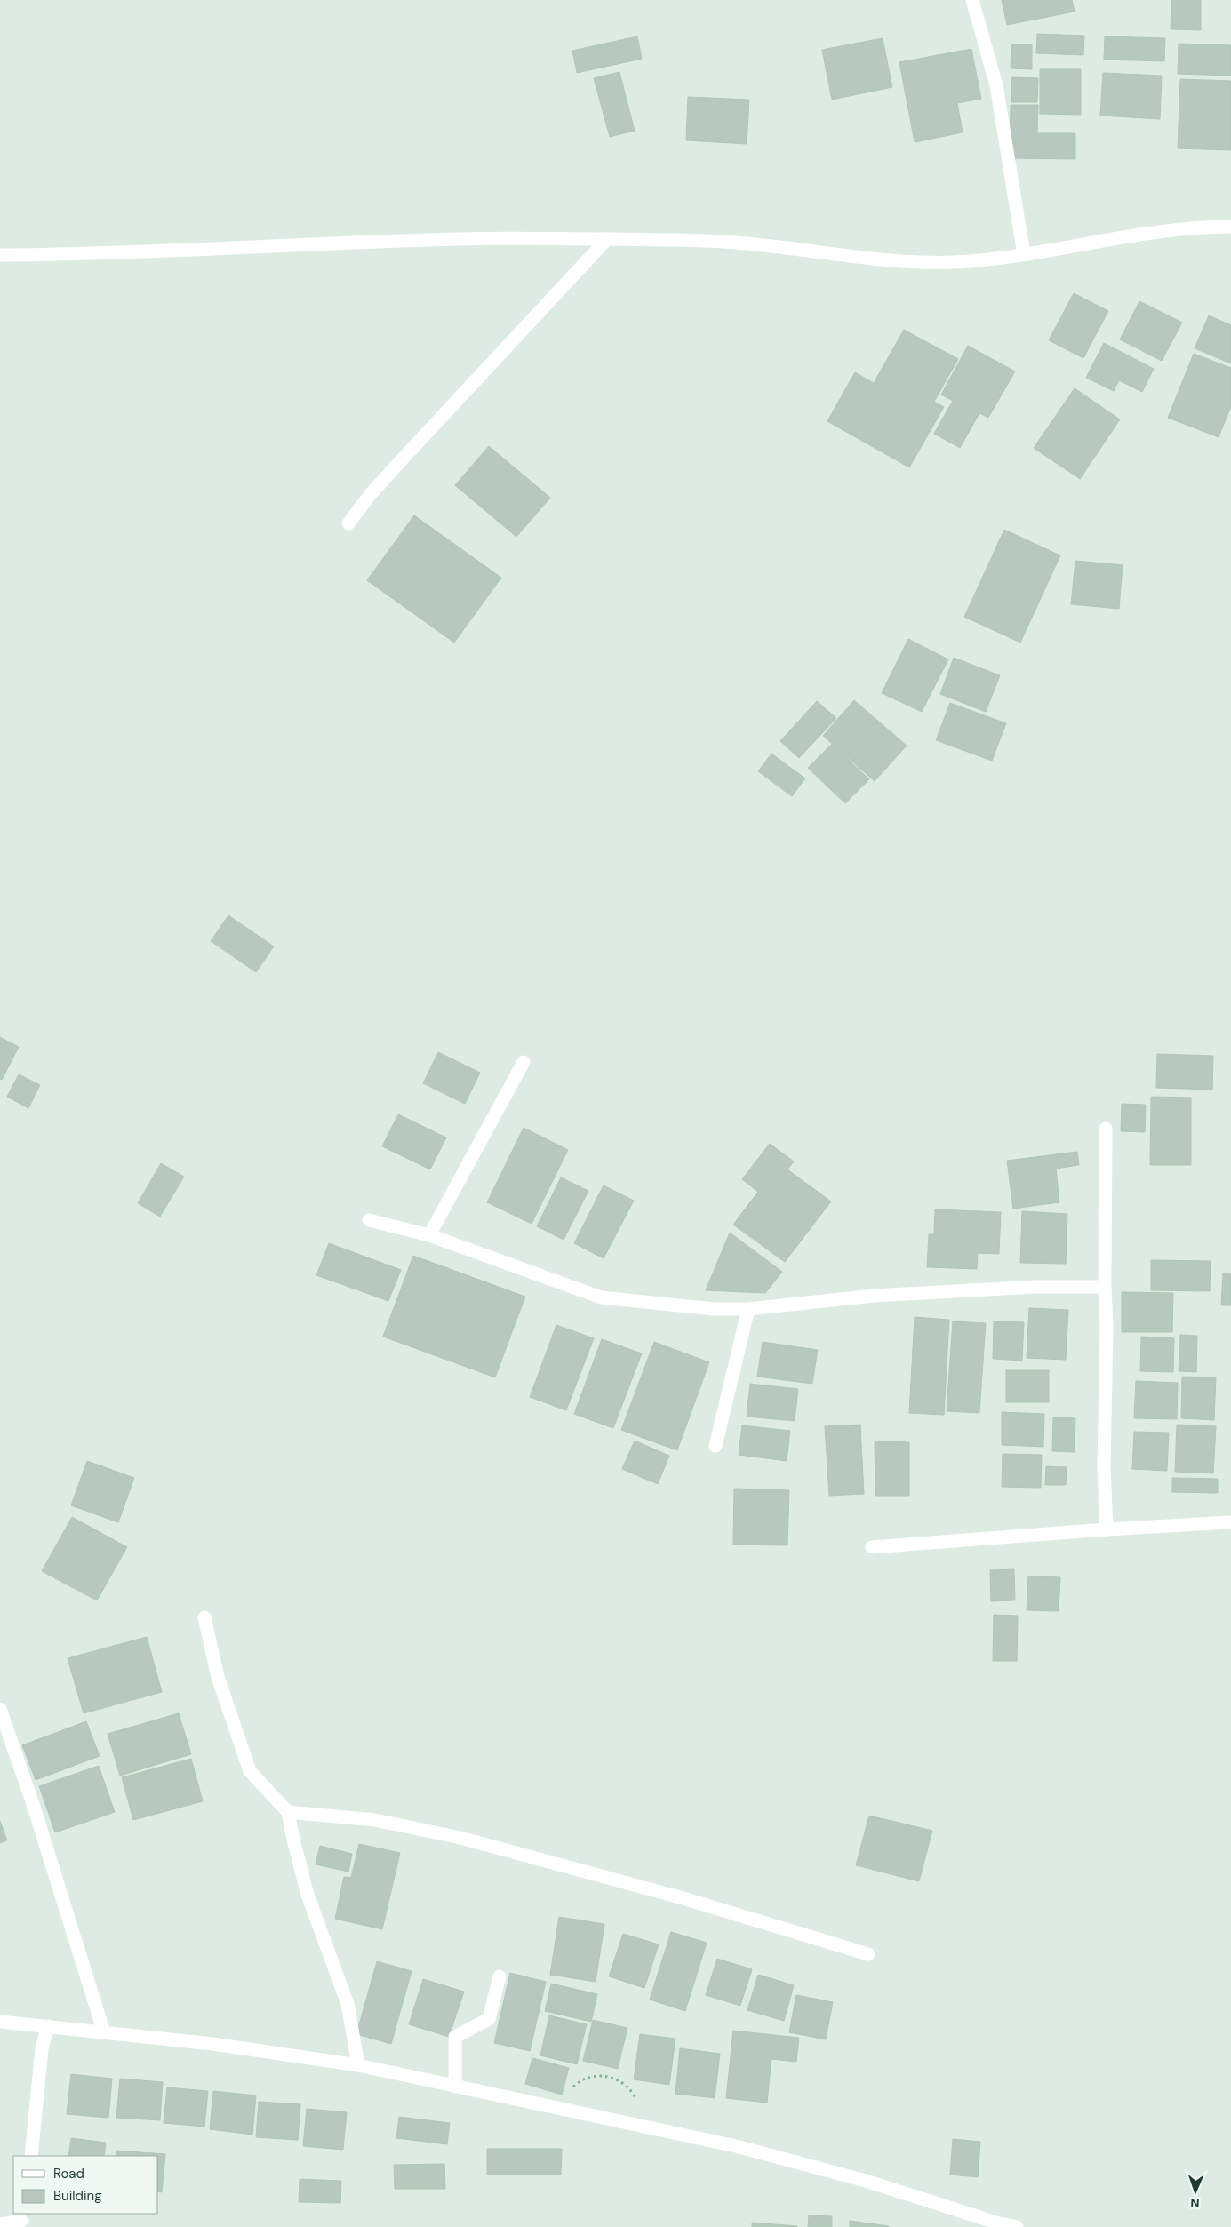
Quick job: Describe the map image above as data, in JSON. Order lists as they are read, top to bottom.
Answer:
{
  "legend": ["Road", "Building"],
  "north": "bottom"
}
